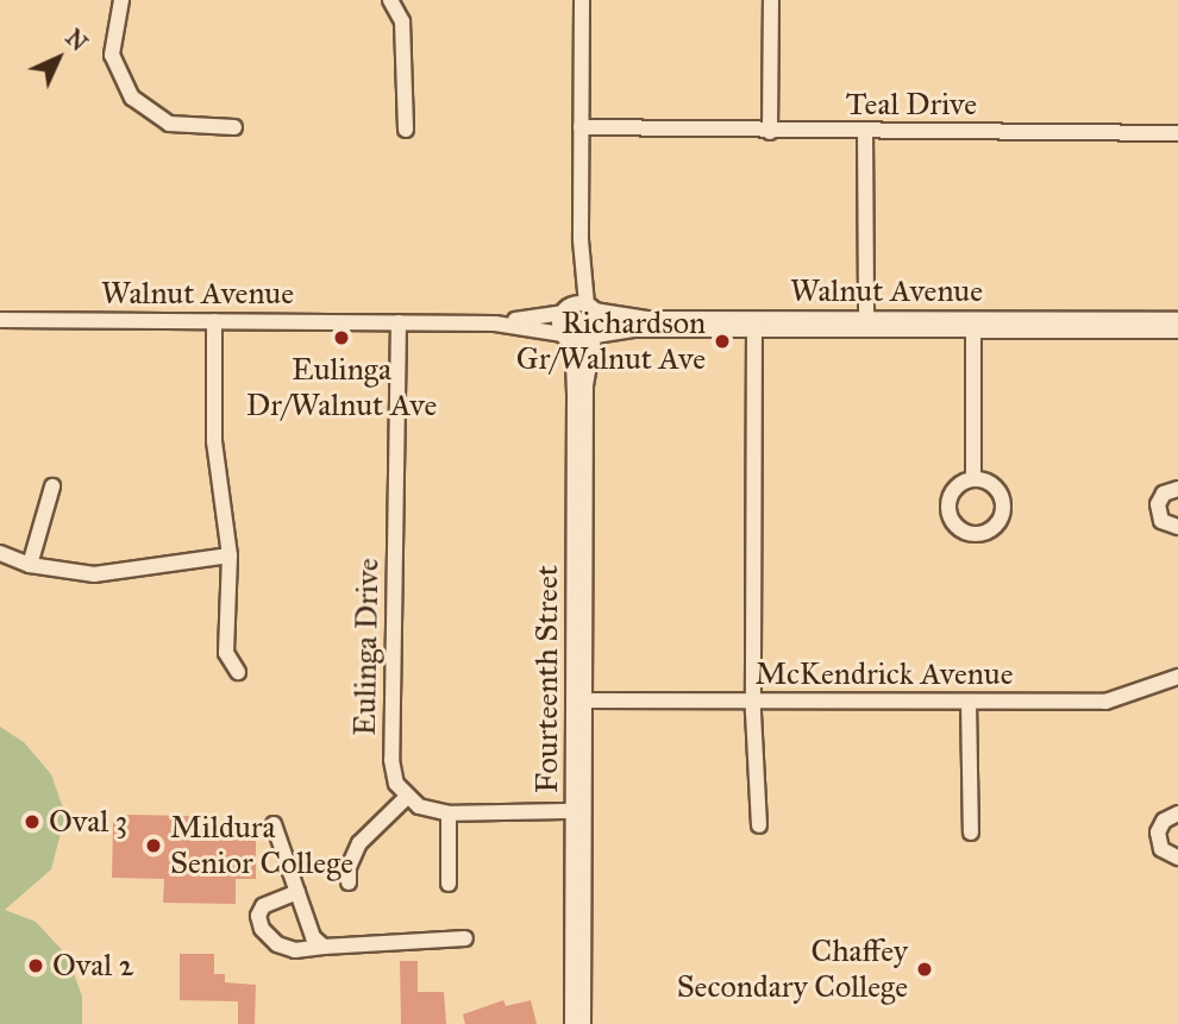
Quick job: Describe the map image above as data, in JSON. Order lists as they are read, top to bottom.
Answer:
{
  "streets": {
    "street": [
      "Teal Drive",
      "Walnut Avenue",
      "Eulinga Drive",
      "McKendrick Avenue",
      "Fourteenth Street"
    ]
  },
  "crossings": [
    ["Walnut Avenue", "Eulinga Drive"],
    ["Walnut Avenue", "Fourteenth Street"],
    ["McKendrick Avenue", "Fourteenth Street"]
  ],
  "places": [
    "Eulinga Dr/Walnut Ave",
    "Richardson Gr/Walnut Ave",
    "Oval 3",
    "Mildura Senior College",
    "Oval 2",
    "Chaffey Secondary College"
  ],
  "north": "top right"
}
